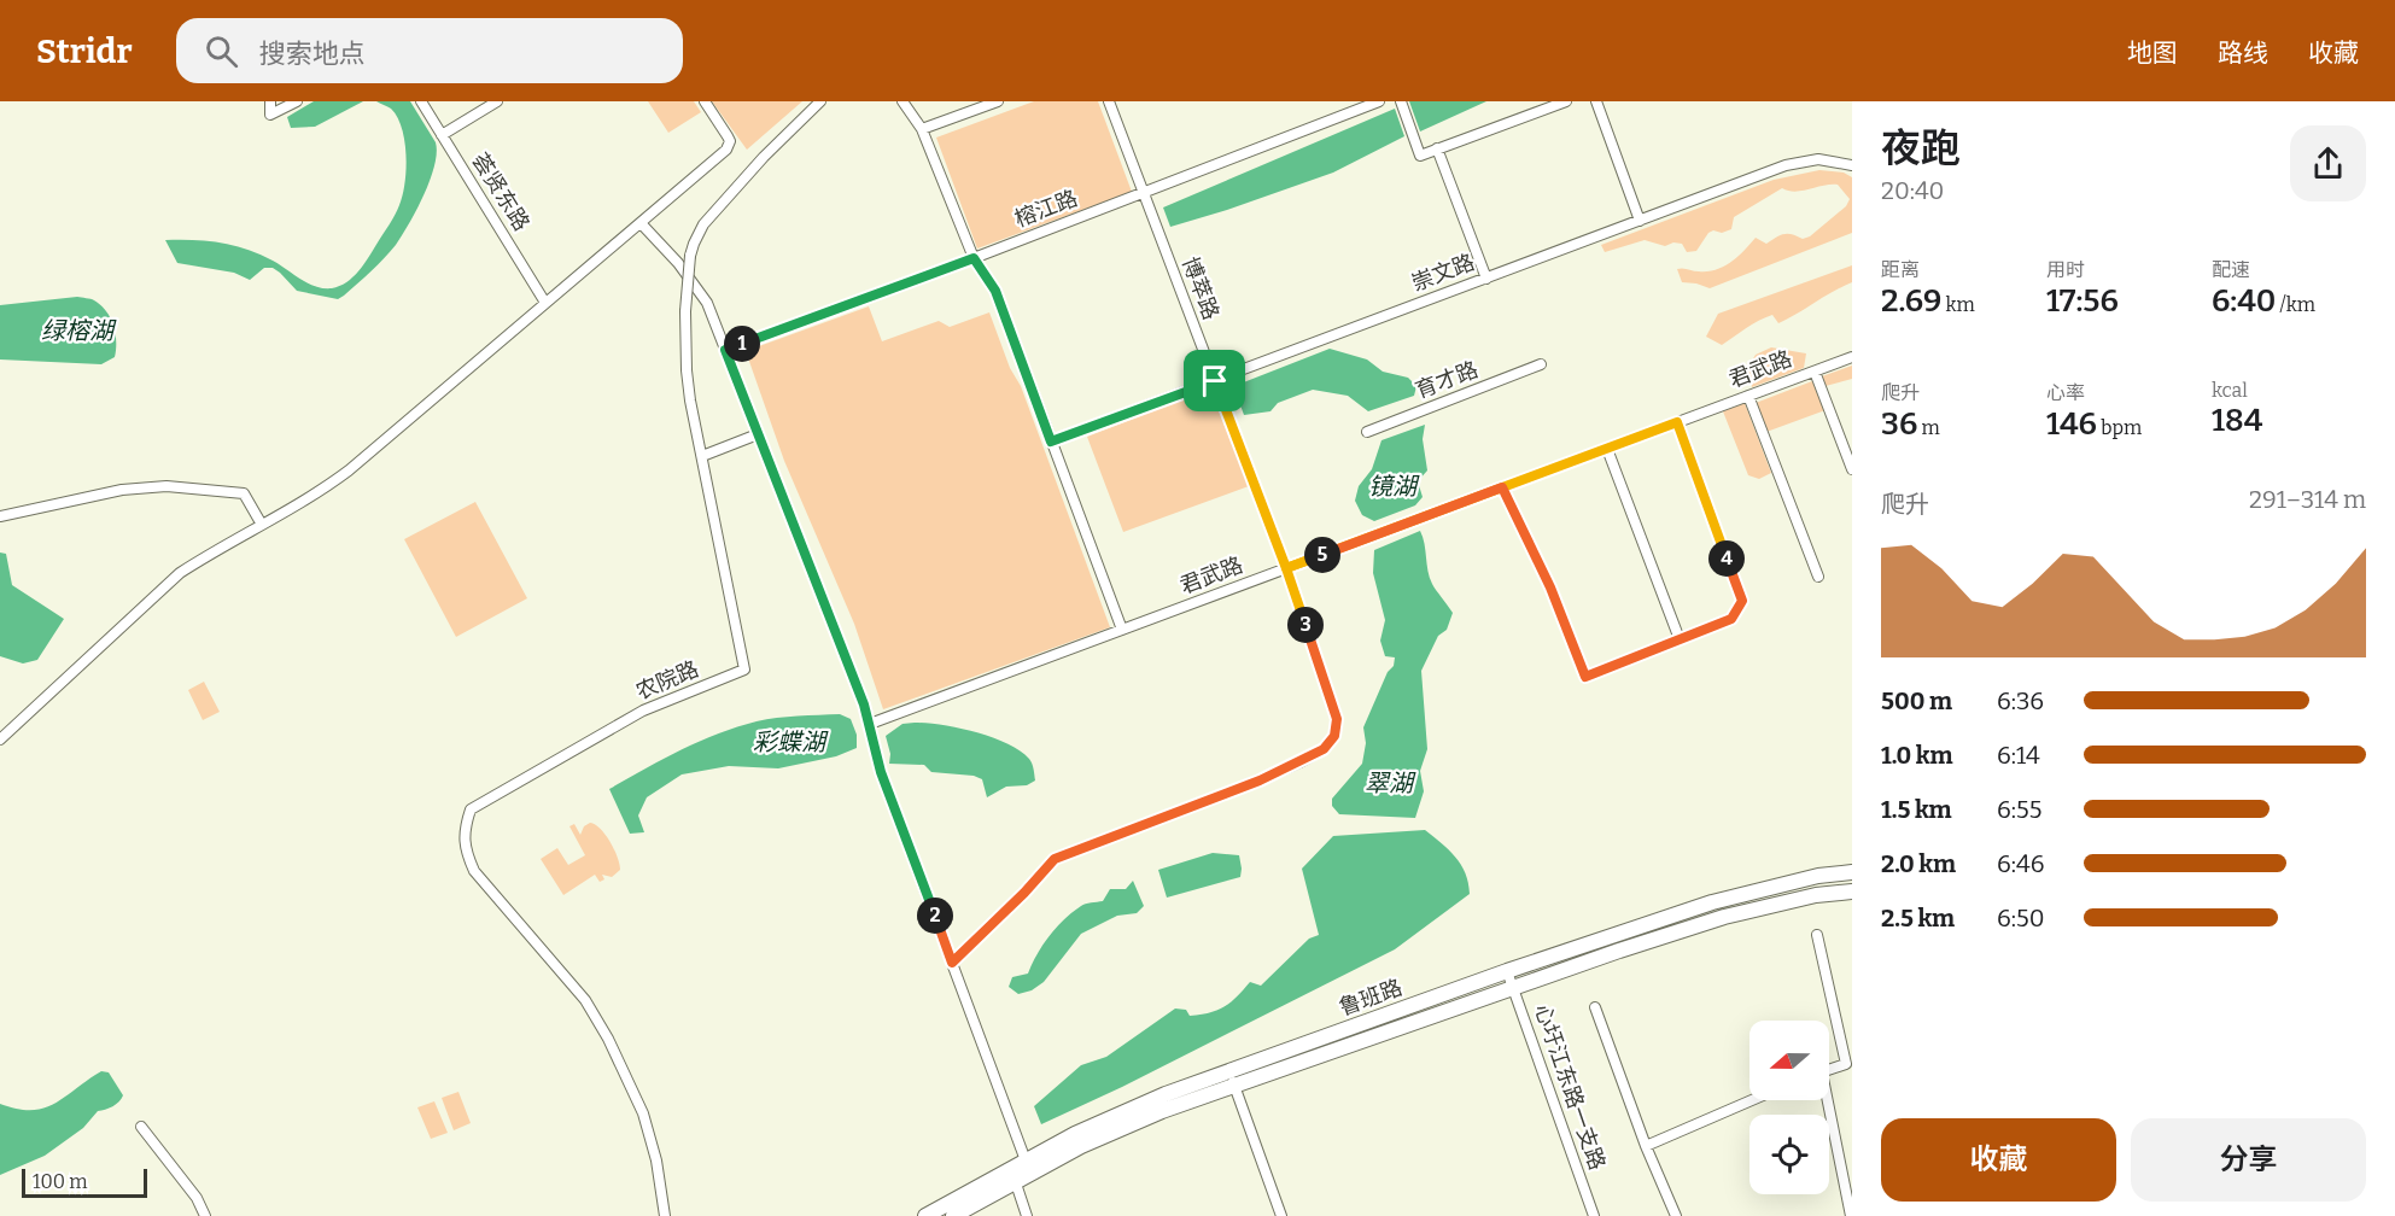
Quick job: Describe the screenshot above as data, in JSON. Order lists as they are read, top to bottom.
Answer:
{
  "streets": {
    "main road": ["鲁班路"],
    "street": [
      "荟贤东路",
      "榕江路",
      "崇文路",
      "博萃路",
      "君武路",
      "育才路",
      "农院路",
      "心圩江东路一支路"
    ]
  },
  "crossings": [
    ["榕江路", "博萃路"],
    ["崇文路", "博萃路"],
    ["博萃路", "君武路"],
    ["鲁班路", "心圩江东路一支路"]
  ],
  "water": [
    "绿榕湖",
    "镜湖",
    "彩蝶湖",
    "翠湖"
  ],
  "scale_bar": "100 m",
  "north": "left",
  "page": {
    "header": "Stridr",
    "search": "搜索地点",
    "nav": ["地图", "路线", "收藏"],
    "heading": ["夜跑", "20:40"],
    "stats": [
      ["距离", "2.69 km"],
      ["用时", "17:56"],
      ["配速", "6:40 /km"],
      ["爬升", "36 m"],
      ["心率", "146 bpm"],
      ["kcal", "184"]
    ],
    "pins": [
      "1",
      "5",
      "4",
      "3",
      "2"
    ],
    "chart": ["爬升", "291–314 m"],
    "list": [
      {
        "name": "500 m",
        "note": "6:36"
      },
      {
        "name": "1.0 km",
        "note": "6:14"
      },
      {
        "name": "1.5 km",
        "note": "6:55"
      },
      {
        "name": "2.0 km",
        "note": "6:46"
      },
      {
        "name": "2.5 km",
        "note": "6:50"
      }
    ],
    "buttons": ["收藏", "分享"],
    "scale": "100 m"
  }
}
